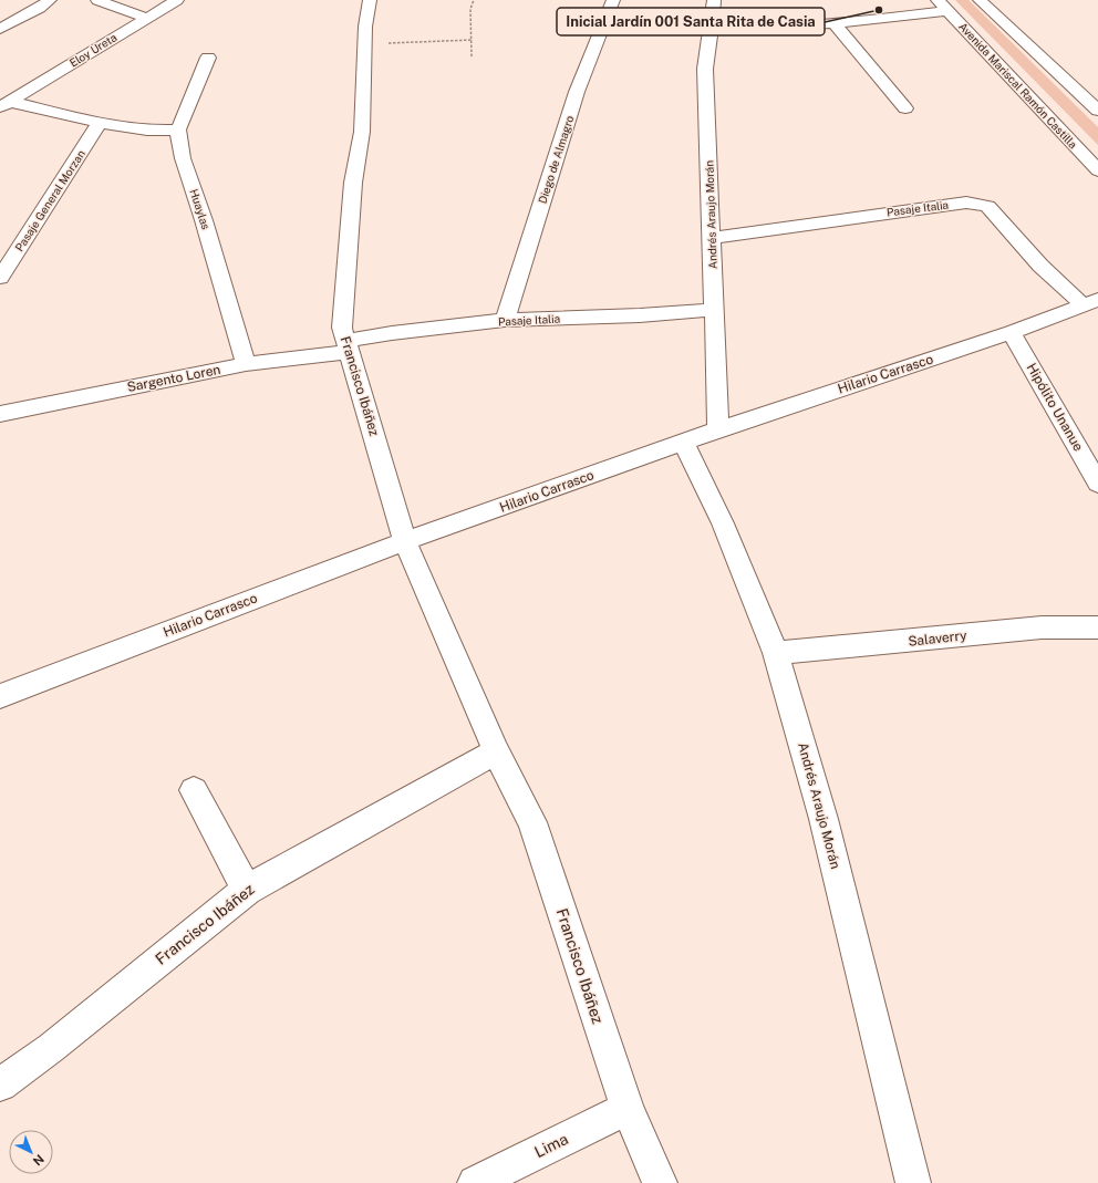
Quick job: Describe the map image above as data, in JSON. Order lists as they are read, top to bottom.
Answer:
{
  "streets": {
    "street": [
      "Eloy Ureta",
      "Avenida Mariscal Ramón Castilla",
      "Diego de Almagro",
      "Pasaje General Morzan",
      "Pasaje Italia",
      "Huaylas",
      "Andrés Araujo Morán",
      "Hilario Carrasco",
      "Sargento Loren",
      "Francisco Ibáñez",
      "Hipólito Unanue",
      "Salaverry",
      "Lima"
    ]
  },
  "crossings": [
    ["Eloy Ureta", "Pasaje General Morzan"],
    ["Eloy Ureta", "Huaylas"],
    ["Diego de Almagro", "Pasaje Italia"],
    ["Pasaje Italia", "Andrés Araujo Morán"],
    ["Pasaje Italia", "Hilario Carrasco"],
    ["Pasaje Italia", "Sargento Loren"],
    ["Pasaje Italia", "Francisco Ibáñez"],
    ["Huaylas", "Sargento Loren"],
    ["Andrés Araujo Morán", "Hilario Carrasco"],
    ["Andrés Araujo Morán", "Salaverry"],
    ["Hilario Carrasco", "Francisco Ibáñez"],
    ["Hilario Carrasco", "Hipólito Unanue"],
    ["Sargento Loren", "Francisco Ibáñez"],
    ["Francisco Ibáñez", "Lima"]
  ],
  "places": ["Inicial Jardín 001 Santa Rita de Casia"],
  "north": "bottom right"
}
